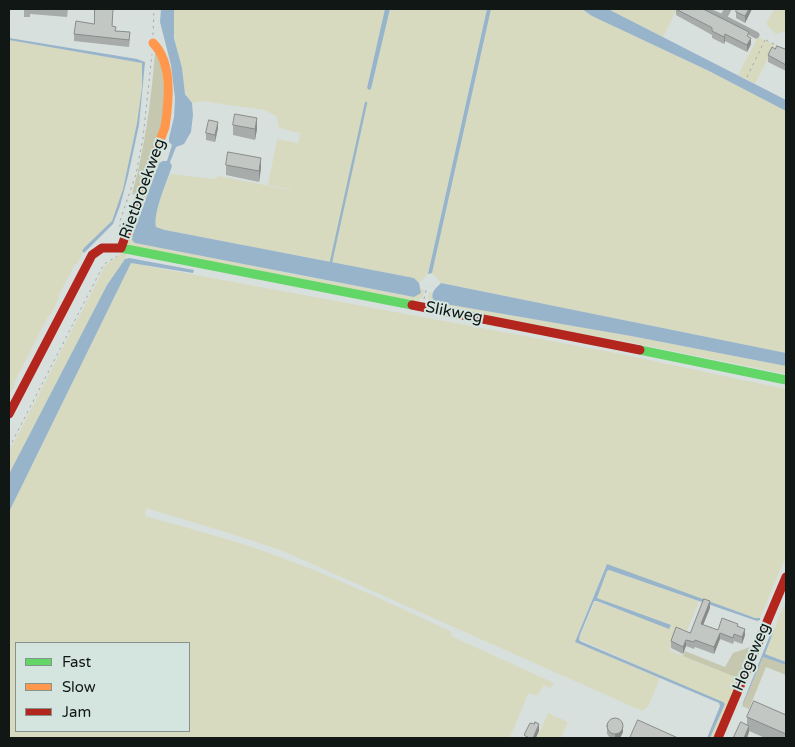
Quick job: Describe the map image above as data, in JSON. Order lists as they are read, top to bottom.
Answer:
{
  "streets": {
    "street": ["Rietbroekweg", "Slikweg", "Hogeweg"]
  },
  "crossings": [
    ["Rietbroekweg", "Slikweg"]
  ],
  "legend": ["Fast", "Slow", "Jam"]
}
